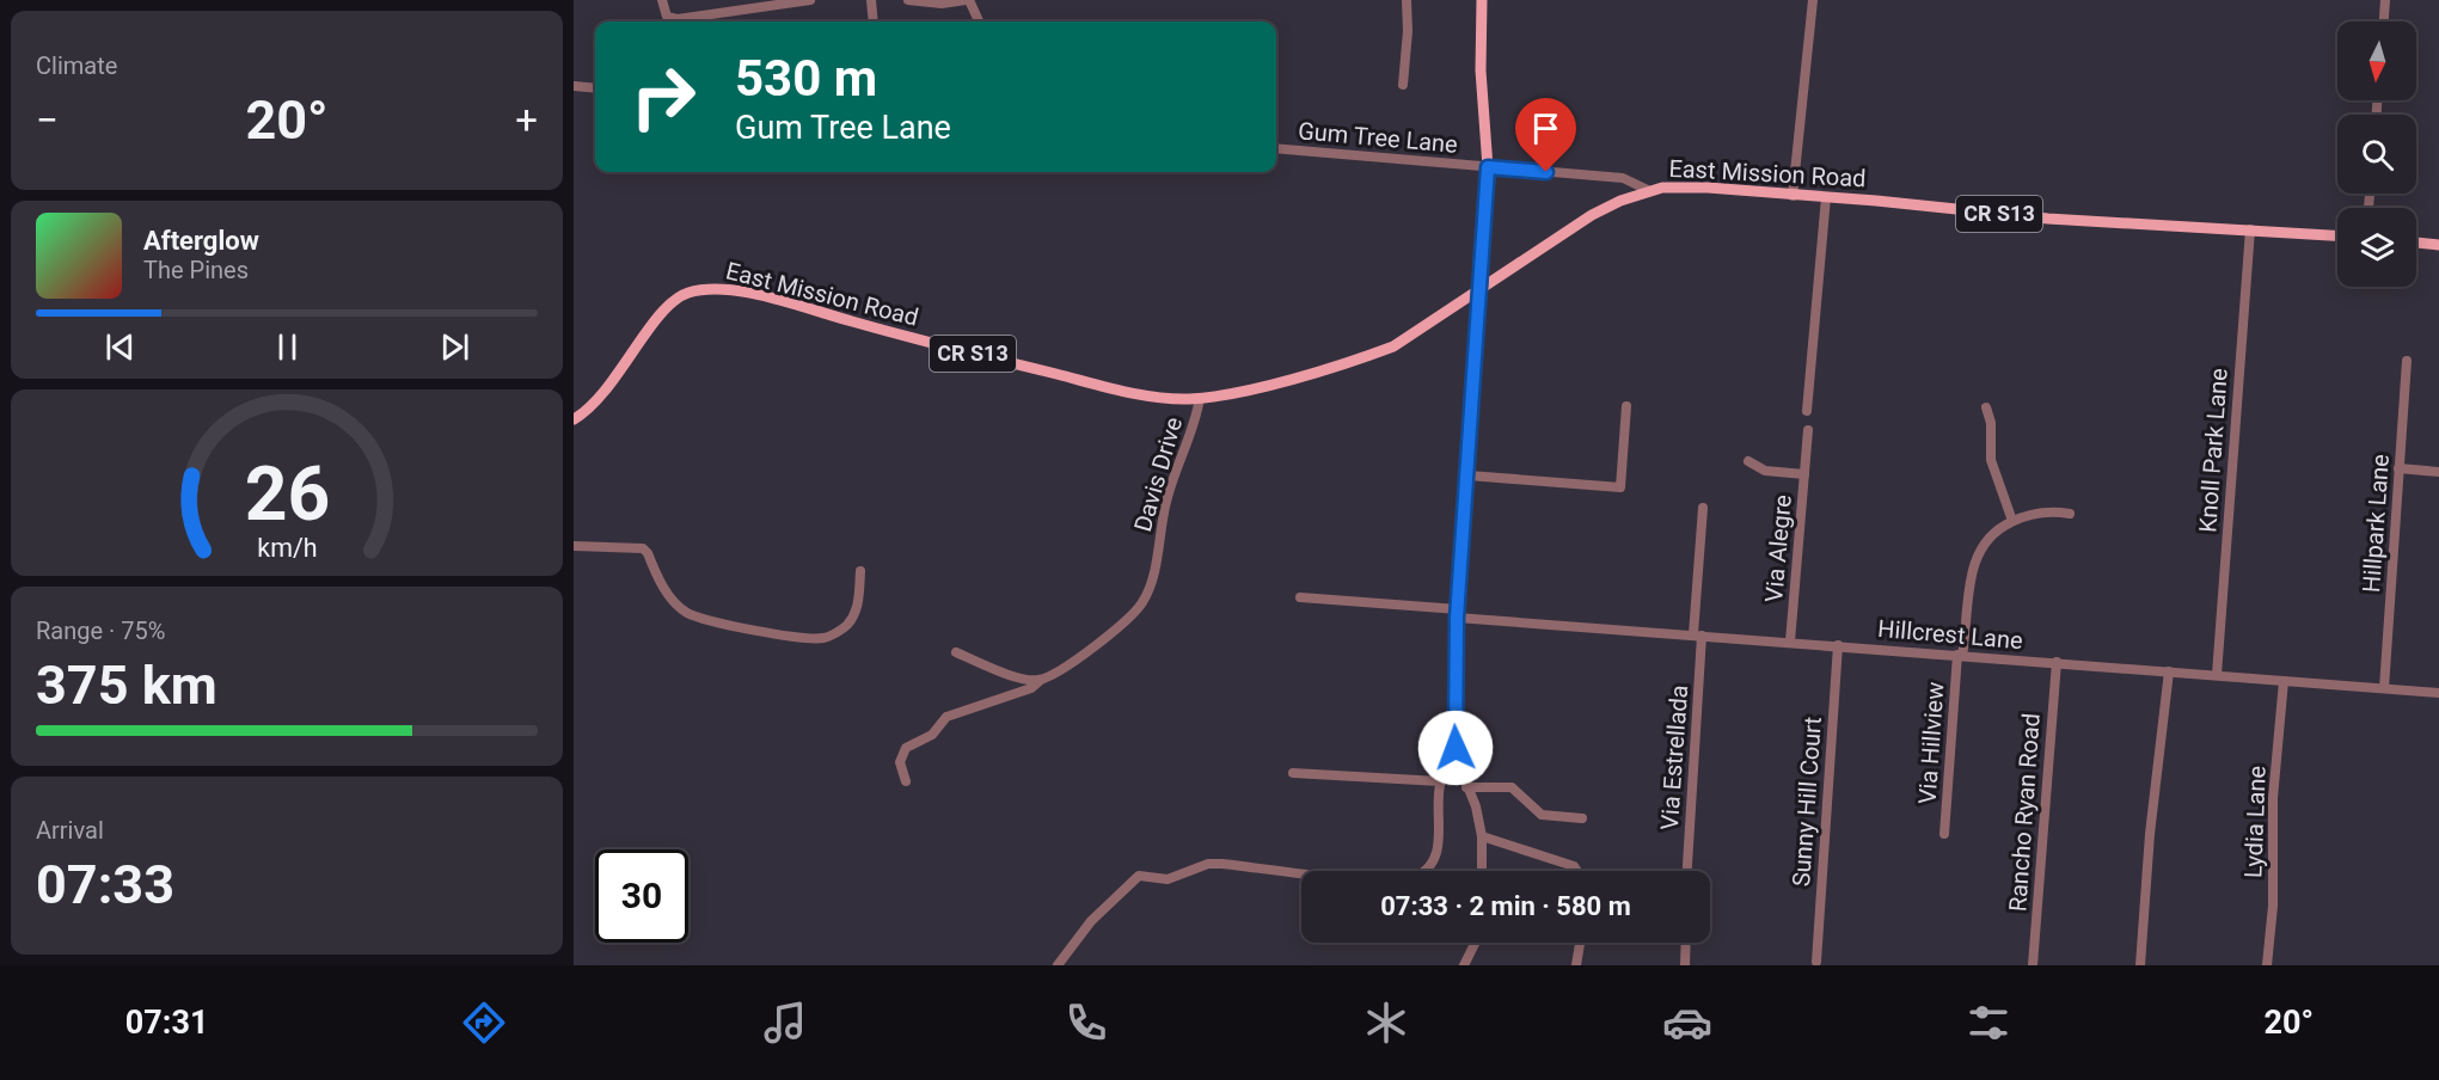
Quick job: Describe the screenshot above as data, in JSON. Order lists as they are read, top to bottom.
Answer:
{
  "streets": {
    "main road": ["East Mission Road", "CR S13"],
    "street": [
      "Gum Tree Lane",
      "Knoll Park Lane",
      "Davis Drive",
      "Hillpark Lane",
      "Via Alegre",
      "Hillcrest Lane",
      "Via Hillview",
      "Via Estrellada",
      "Sunny Hill Court",
      "Rancho Ryan Road",
      "Lydia Lane"
    ]
  },
  "crossings": [
    ["Gum Tree Lane", "East Mission Road"],
    ["East Mission Road", "Knoll Park Lane"],
    ["East Mission Road", "Davis Drive"],
    ["Knoll Park Lane", "Hillcrest Lane"],
    ["Hillpark Lane", "Hillcrest Lane"],
    ["Via Alegre", "Hillcrest Lane"],
    ["Hillcrest Lane", "Via Hillview"],
    ["Hillcrest Lane", "Via Estrellada"],
    ["Hillcrest Lane", "Sunny Hill Court"],
    ["Hillcrest Lane", "Rancho Ryan Road"],
    ["Hillcrest Lane", "Lydia Lane"]
  ],
  "north": "bottom",
  "page": {
    "tile": [
      "Climate",
      ["Range · 75%", "375 km"],
      ["Arrival", "07:33"]
    ],
    "turn": ["530 m", "Gum Tree Lane"],
    "heat": ["−", "20°", "+"],
    "song": ["Afterglow", "The Pines"],
    "limit": "30",
    "trip": "07:33 · 2 min · 580 m",
    "tabs": ["07:31", "20°"],
    "gauge": ["26", "km/h"]
  }
}
